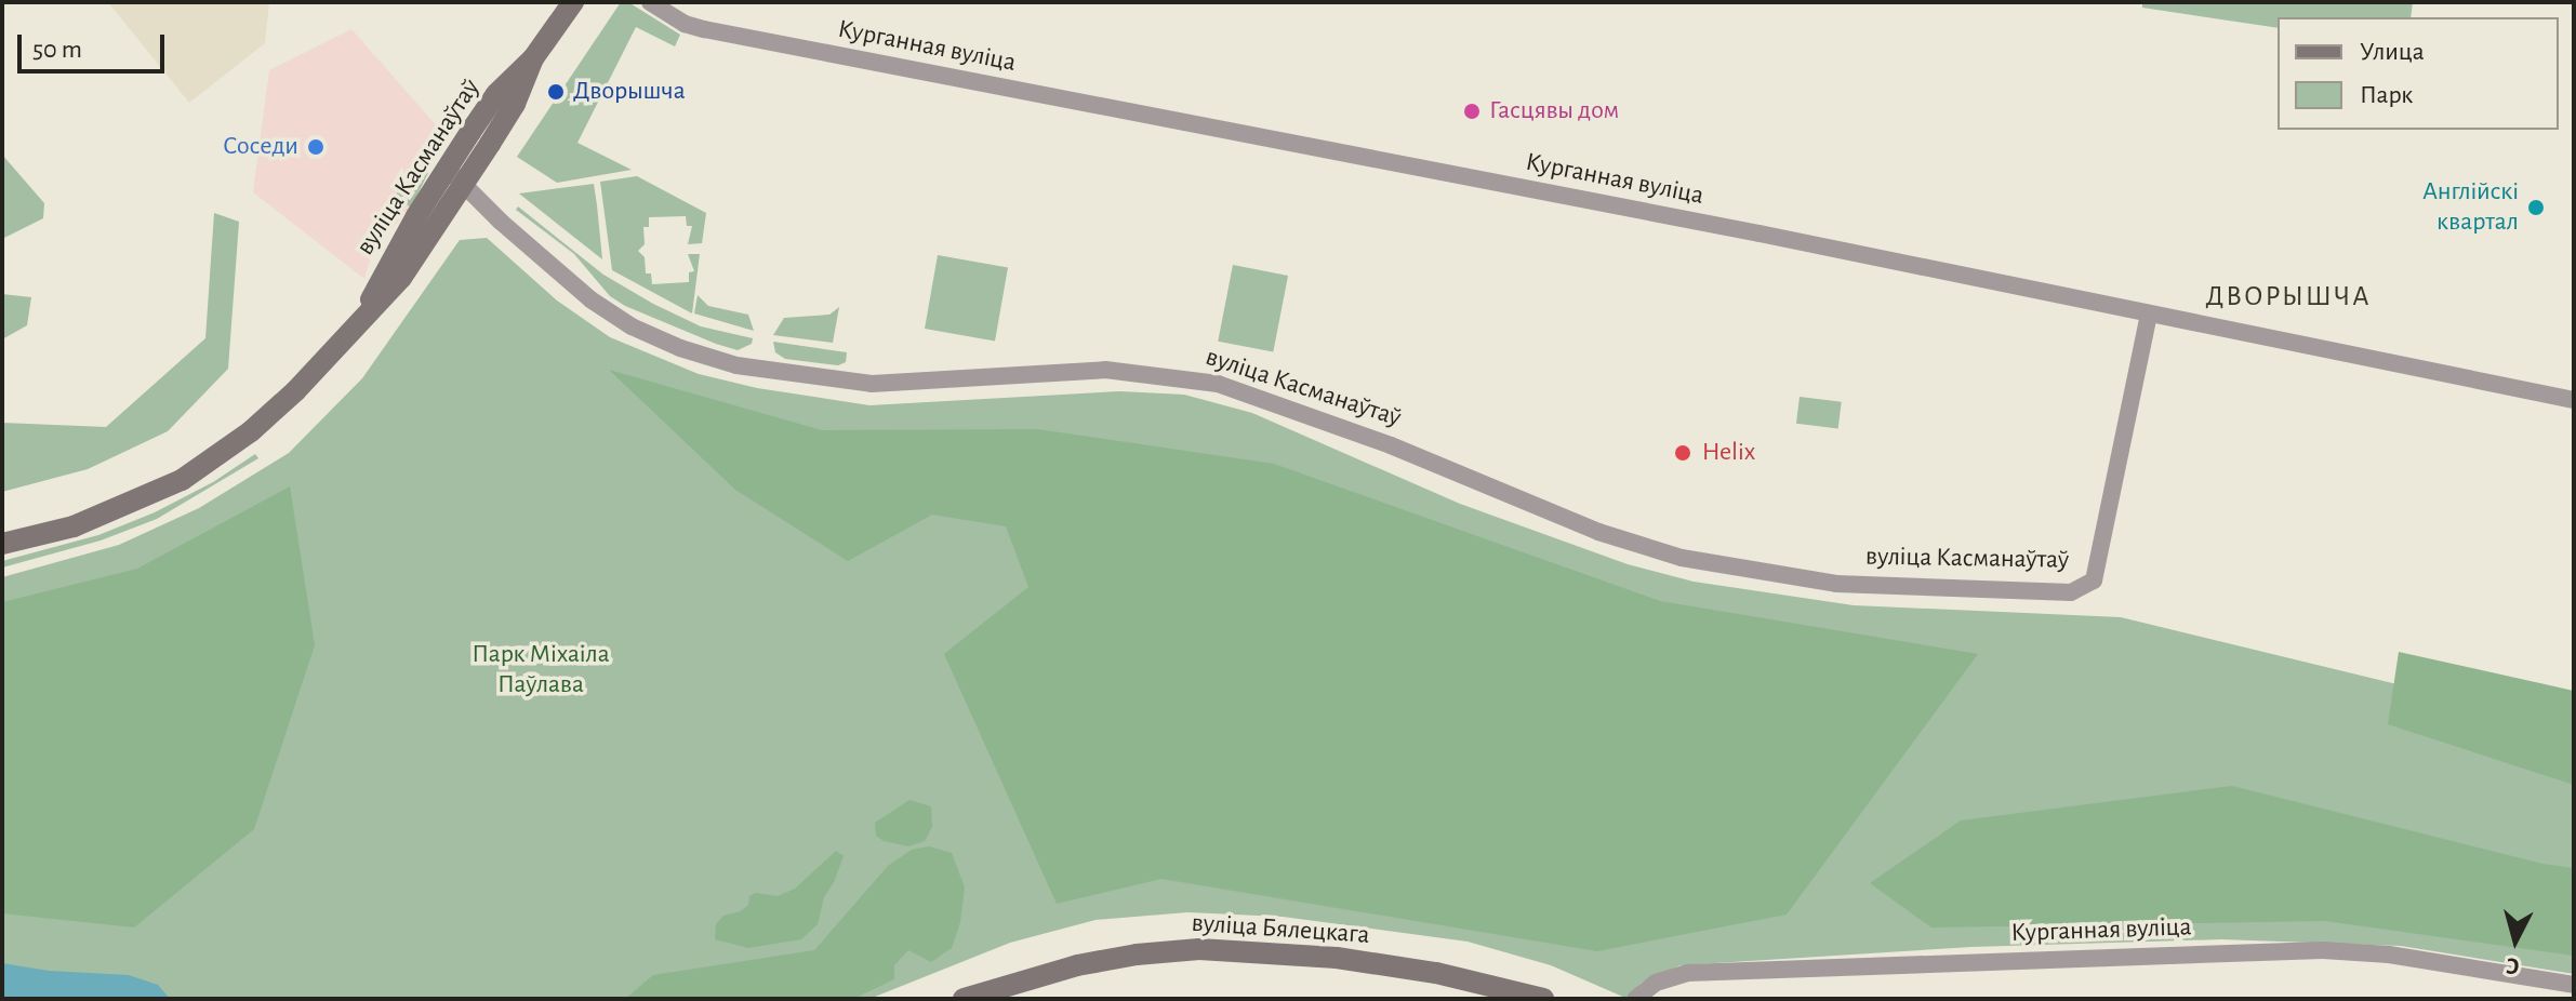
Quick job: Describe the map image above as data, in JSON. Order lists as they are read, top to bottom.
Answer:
{
  "streets": {
    "street": ["Курганная вуліца", "вуліца Касманаўтаў", "вуліца Бялецкага"]
  },
  "crossings": [
    ["Курганная вуліца", "вуліца Касманаўтаў"]
  ],
  "districts": ["ДВОРЫШЧА"],
  "parks": ["Парк Міхаіла Паўлава"],
  "places": [
    "Дворышча",
    "Гасцявы дом",
    "Соседи",
    "Англійскі квартал",
    "Helix"
  ],
  "legend": ["Улица", "Парк"],
  "scale_bar": "50 m",
  "north": "bottom"
}
